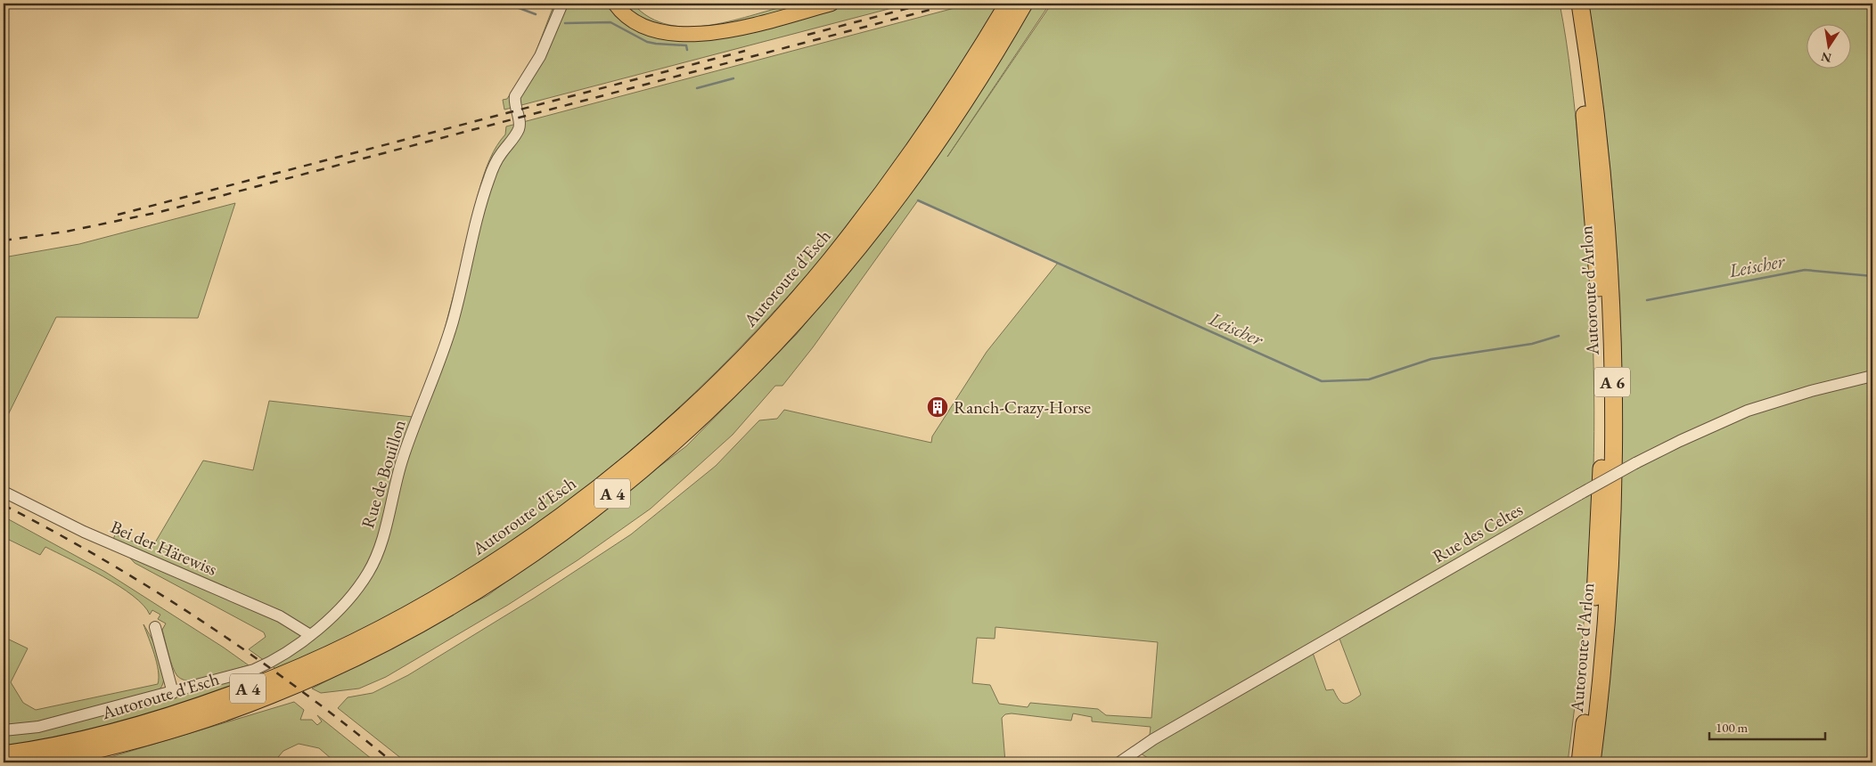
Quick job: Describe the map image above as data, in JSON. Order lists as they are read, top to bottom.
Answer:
{
  "streets": {
    "highway": [
      "Autoroute d'Esch",
      "Autoroute d'Arlon",
      "A 6",
      "A 4"
    ],
    "street": ["Rue de Bouillon", "Rue des Celtes", "Bei der Härewiss"]
  },
  "crossings": [
    ["Rue de Bouillon", "Bei der Härewiss"]
  ],
  "water": ["Leischer"],
  "places": {
    "building": ["Ranch-Crazy-Horse"]
  },
  "scale_bar": "100 m",
  "north": "bottom"
}
